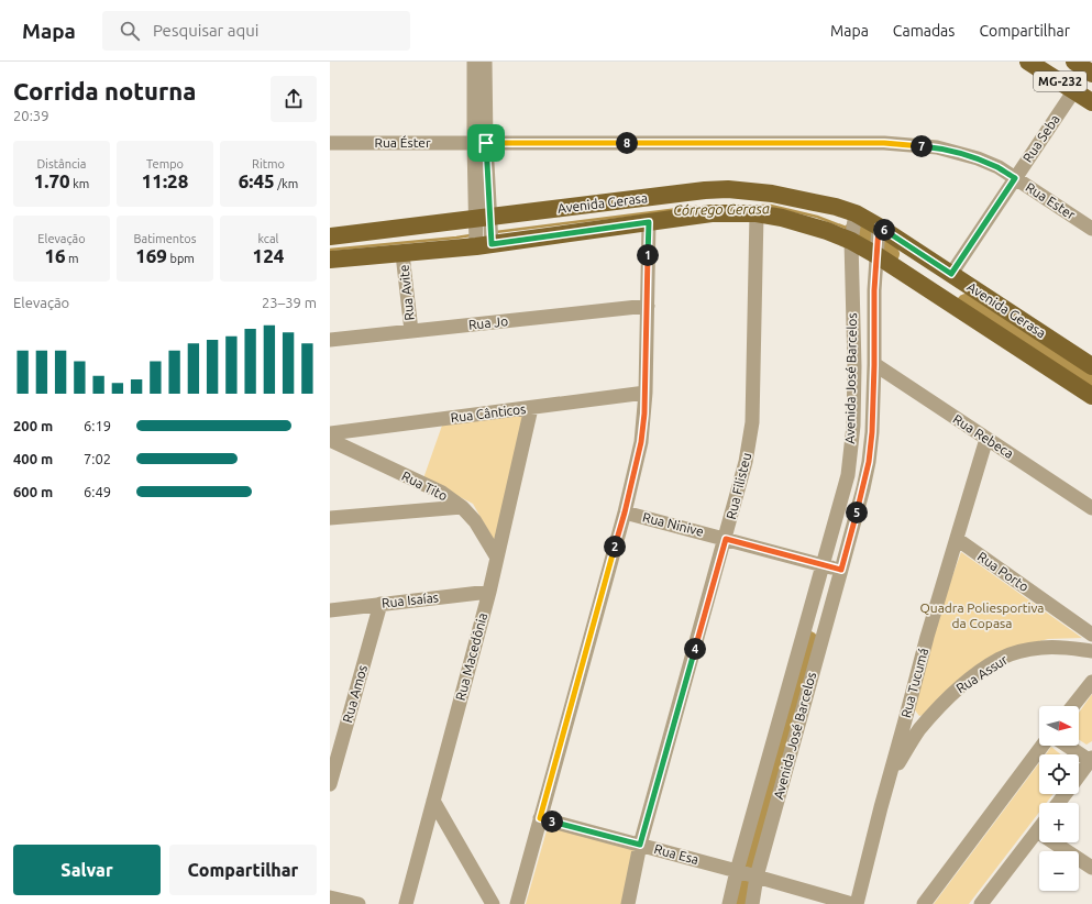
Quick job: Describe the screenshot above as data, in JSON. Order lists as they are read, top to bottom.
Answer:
{
  "streets": {
    "main road": ["MG-232", "Avenida Gerasa"],
    "street": [
      "Rua Seba",
      "Rua Éster",
      "Rua Ester",
      "Rua Avite",
      "Rua Jo",
      "Avenida José Barcelos",
      "Rua Cânticos",
      "Rua Rebeca",
      "Rua Tito",
      "Rua Filisteu",
      "Rua Ninive",
      "Rua Porto",
      "Rua Isaías",
      "Rua Macedônia",
      "Rua Assur",
      "Rua Tucumá",
      "Rua Amos",
      "Rua Esa"
    ]
  },
  "crossings": [
    ["MG-232", "Rua Seba"],
    ["Rua Seba", "Rua Ester"],
    ["Rua Seba", "Avenida Gerasa"],
    ["Rua Éster", "Rua Ester"],
    ["Avenida Gerasa", "Rua Avite"],
    ["Avenida Gerasa", "Avenida José Barcelos"],
    ["Avenida Gerasa", "Rua Filisteu"],
    ["Rua Avite", "Rua Jo"],
    ["Avenida José Barcelos", "Rua Rebeca"],
    ["Avenida José Barcelos", "Rua Ninive"],
    ["Avenida José Barcelos", "Rua Esa"],
    ["Rua Cânticos", "Rua Macedônia"],
    ["Rua Rebeca", "Rua Tucumá"],
    ["Rua Tito", "Rua Macedônia"],
    ["Rua Filisteu", "Rua Ninive"],
    ["Rua Filisteu", "Rua Esa"],
    ["Rua Porto", "Rua Tucumá"],
    ["Rua Isaías", "Rua Macedônia"],
    ["Rua Isaías", "Rua Amos"],
    ["Rua Assur", "Rua Tucumá"]
  ],
  "water": ["Córrego Gerasa"],
  "parks": ["Quadra Poliesportiva da Copasa"],
  "north": "right",
  "page": {
    "header": "Mapa",
    "search": "Pesquisar aqui",
    "nav": ["Mapa", "Camadas", "Compartilhar"],
    "heading": ["Corrida noturna", "20:39"],
    "pins": [
      "8",
      "7",
      "6",
      "1",
      "5",
      "2",
      "4",
      "3"
    ],
    "stats": [
      ["Distância", "1.70 km"],
      ["Tempo", "11:28"],
      ["Ritmo", "6:45 /km"],
      ["Elevação", "16 m"],
      ["Batimentos", "169 bpm"],
      ["kcal", "124"]
    ],
    "chart": ["Elevação", "23–39 m"],
    "list": [
      {
        "name": "200 m",
        "note": "6:19"
      },
      {
        "name": "400 m",
        "note": "7:02"
      },
      {
        "name": "600 m",
        "note": "6:49"
      }
    ],
    "map_buttons": ["+", "−"],
    "buttons": ["Salvar", "Compartilhar"]
  }
}
